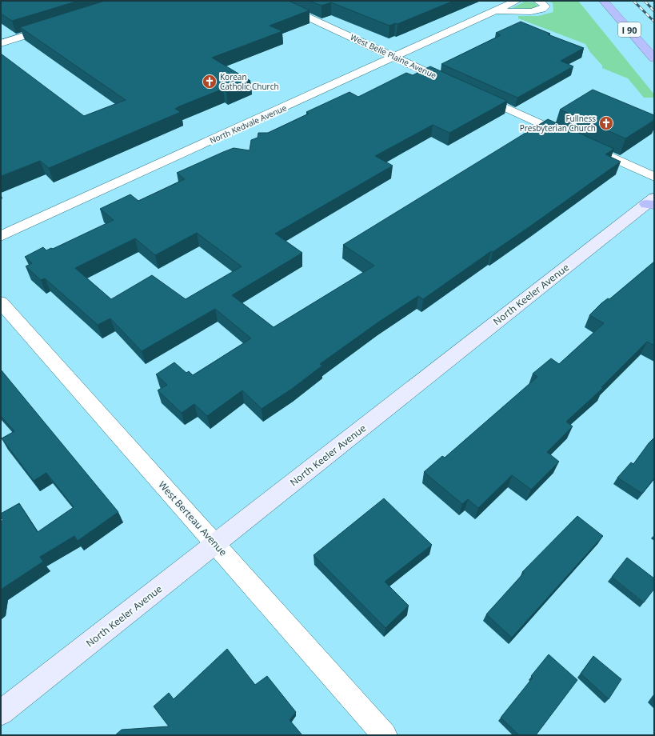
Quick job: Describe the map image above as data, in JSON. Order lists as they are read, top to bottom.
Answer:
{
  "streets": {
    "highway": ["I 90"],
    "street": [
      "West Belle Plaine Avenue",
      "North Kedvale Avenue",
      "North Keeler Avenue",
      "West Berteau Avenue"
    ]
  },
  "crossings": [
    ["West Belle Plaine Avenue", "North Kedvale Avenue"],
    ["North Keeler Avenue", "West Berteau Avenue"]
  ],
  "places": {
    "church": ["Korean Catholic Church", "Fullness Presbyterian Church"]
  }
}
